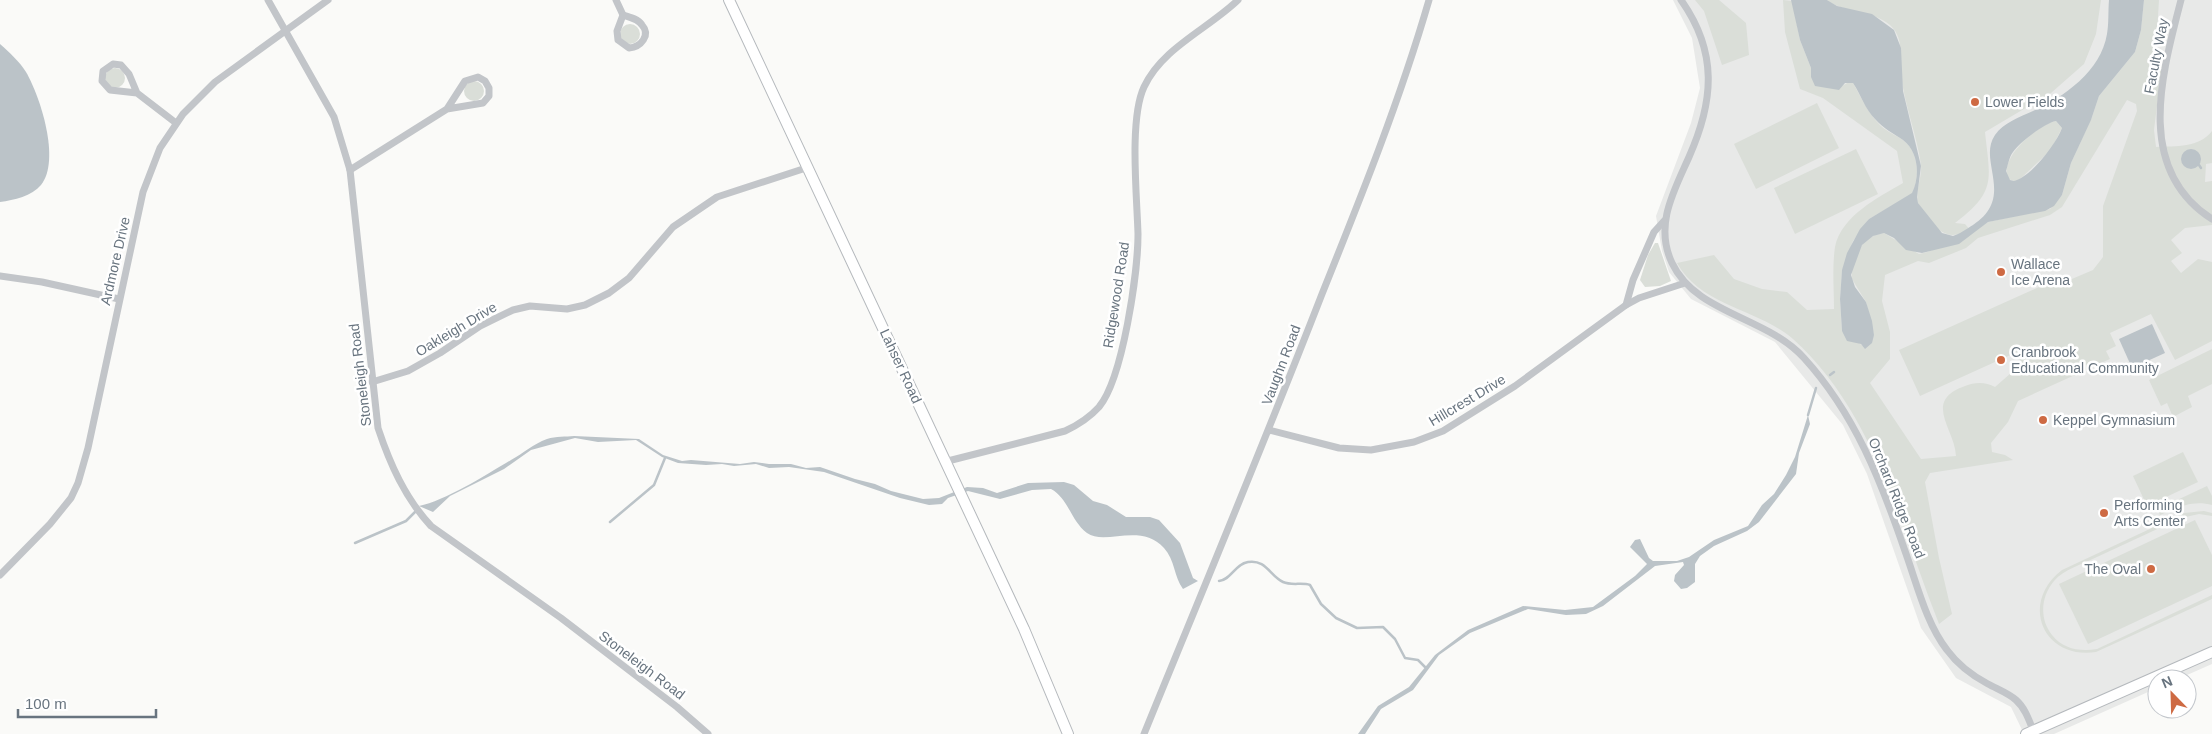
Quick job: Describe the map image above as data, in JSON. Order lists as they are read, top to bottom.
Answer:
{
  "streets": {
    "street": [
      "Faculty Way",
      "Ardmore Drive",
      "Ridgewood Road",
      "Oakleigh Drive",
      "Vaughn Road",
      "Lahser Road",
      "Stoneleigh Road",
      "Hillcrest Drive",
      "Orchard Ridge Road"
    ]
  },
  "crossings": [
    ["Ardmore Drive", "Stoneleigh Road"],
    ["Ridgewood Road", "Lahser Road"],
    ["Oakleigh Drive", "Lahser Road"],
    ["Oakleigh Drive", "Stoneleigh Road"],
    ["Vaughn Road", "Hillcrest Drive"],
    ["Hillcrest Drive", "Orchard Ridge Road"]
  ],
  "places": [
    "Lower Fields",
    "Wallace Ice Arena",
    "Cranbrook Educational Community",
    "Keppel Gymnasium",
    "Performing Arts Center",
    "The Oval"
  ],
  "scale_bar": "100 m",
  "north": "top left"
}
